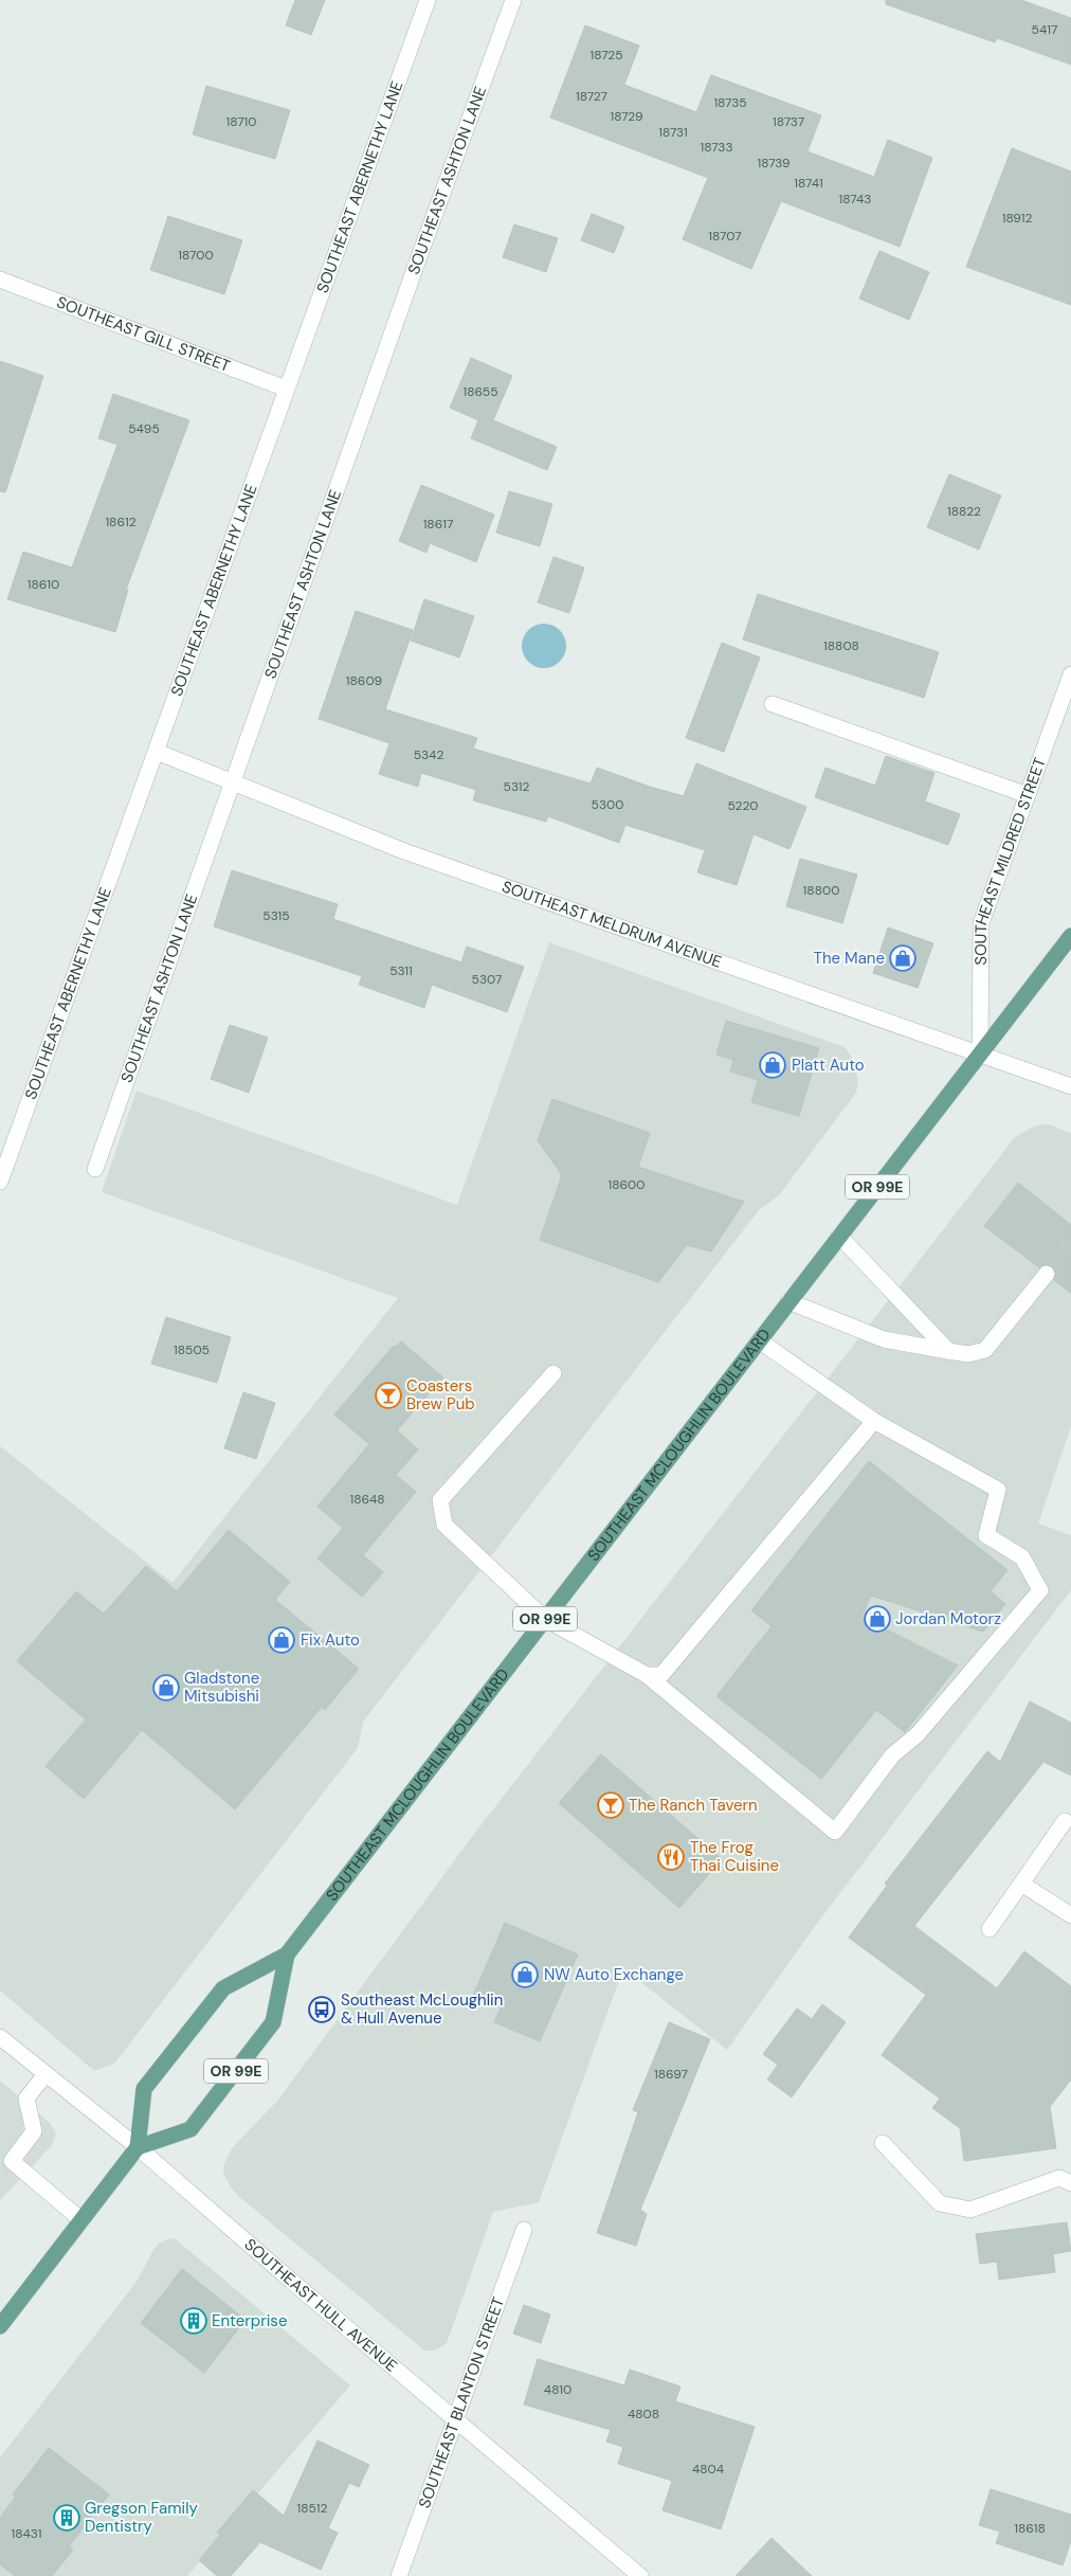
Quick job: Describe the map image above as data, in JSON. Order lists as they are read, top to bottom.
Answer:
{
  "streets": {
    "main road": ["OR 99E", "SOUTHEAST MCLOUGHLIN BOULEVARD"],
    "street": [
      "SOUTHEAST ASHTON LANE",
      "SOUTHEAST ABERNETHY LANE",
      "SOUTHEAST GILL STREET",
      "SOUTHEAST MILDRED STREET",
      "SOUTHEAST MELDRUM AVENUE",
      "SOUTHEAST HULL AVENUE",
      "SOUTHEAST BLANTON STREET"
    ]
  },
  "crossings": [
    ["SOUTHEAST ASHTON LANE", "SOUTHEAST MELDRUM AVENUE"],
    ["SOUTHEAST ABERNETHY LANE", "SOUTHEAST GILL STREET"],
    ["SOUTHEAST ABERNETHY LANE", "SOUTHEAST MELDRUM AVENUE"],
    ["SOUTHEAST MILDRED STREET", "SOUTHEAST MELDRUM AVENUE"],
    ["SOUTHEAST MILDRED STREET", "SOUTHEAST MCLOUGHLIN BOULEVARD"],
    ["SOUTHEAST MELDRUM AVENUE", "SOUTHEAST MCLOUGHLIN BOULEVARD"],
    ["SOUTHEAST MCLOUGHLIN BOULEVARD", "SOUTHEAST HULL AVENUE"],
    ["SOUTHEAST HULL AVENUE", "SOUTHEAST BLANTON STREET"]
  ],
  "places": {
    "shop": [
      "The Mane",
      "Platt Auto",
      "Jordan Motorz",
      "Fix Auto",
      "Gladstone Mitsubishi",
      "NW Auto Exchange"
    ],
    "bar": ["Coasters Brew Pub", "The Ranch Tavern"],
    "restaurant": ["The Frog Thai Cuisine"],
    "bus stop": ["Southeast McLoughlin & Hull Avenue"],
    "building": ["Enterprise", "Gregson Family Dentistry"]
  },
  "house_numbers": [
    "5417",
    "18725",
    "18727",
    "18735",
    "18729",
    "18710",
    "18737",
    "18731",
    "18733",
    "18739",
    "18741",
    "18743",
    "18912",
    "18707",
    "18700",
    "18655",
    "5495",
    "18822",
    "18612",
    "18617",
    "18610",
    "18808",
    "18609",
    "5342",
    "5312",
    "5300",
    "5220",
    "18800",
    "5315",
    "5311",
    "5307",
    "18600",
    "18505",
    "18648",
    "18697",
    "4810",
    "4808",
    "4804",
    "18512",
    "18618",
    "18431"
  ]
}
